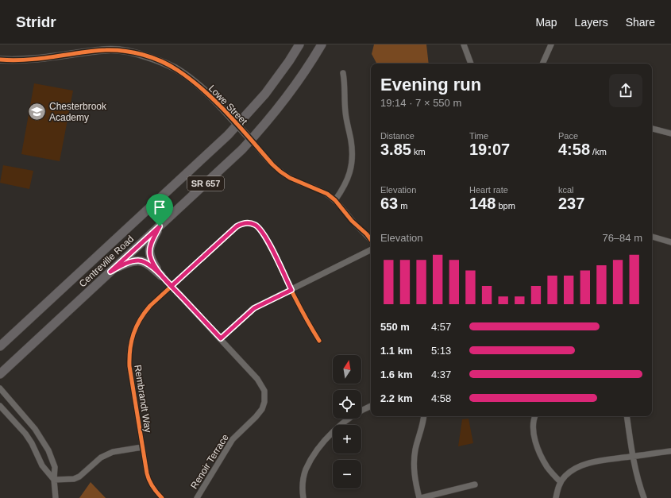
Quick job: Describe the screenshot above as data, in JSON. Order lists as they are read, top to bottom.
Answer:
{
  "streets": {
    "main road": ["SR 657", "Centreville Road"],
    "street": ["Lowe Street", "Rembrandt Way", "Renoir Terrace"]
  },
  "crossings": [
    ["Lowe Street", "Centreville Road"],
    ["Rembrandt Way", "Renoir Terrace"]
  ],
  "places": {
    "school or university": ["Chesterbrook Academy"]
  },
  "north": "top",
  "page": {
    "header": "Stridr",
    "nav": ["Map", "Layers", "Share"],
    "heading": ["Evening run", "19:14 · 7 × 550 m"],
    "stats": [
      ["Distance", "3.85 km"],
      ["Time", "19:07"],
      ["Pace", "4:58 /km"],
      ["Elevation", "63 m"],
      ["Heart rate", "148 bpm"],
      ["kcal", "237"]
    ],
    "chart": ["Elevation", "76–84 m"],
    "list": [
      {
        "name": "550 m",
        "note": "4:57"
      },
      {
        "name": "1.1 km",
        "note": "5:13"
      },
      {
        "name": "1.6 km",
        "note": "4:37"
      },
      {
        "name": "2.2 km",
        "note": "4:58"
      }
    ],
    "map_buttons": ["+", "−"]
  }
}
